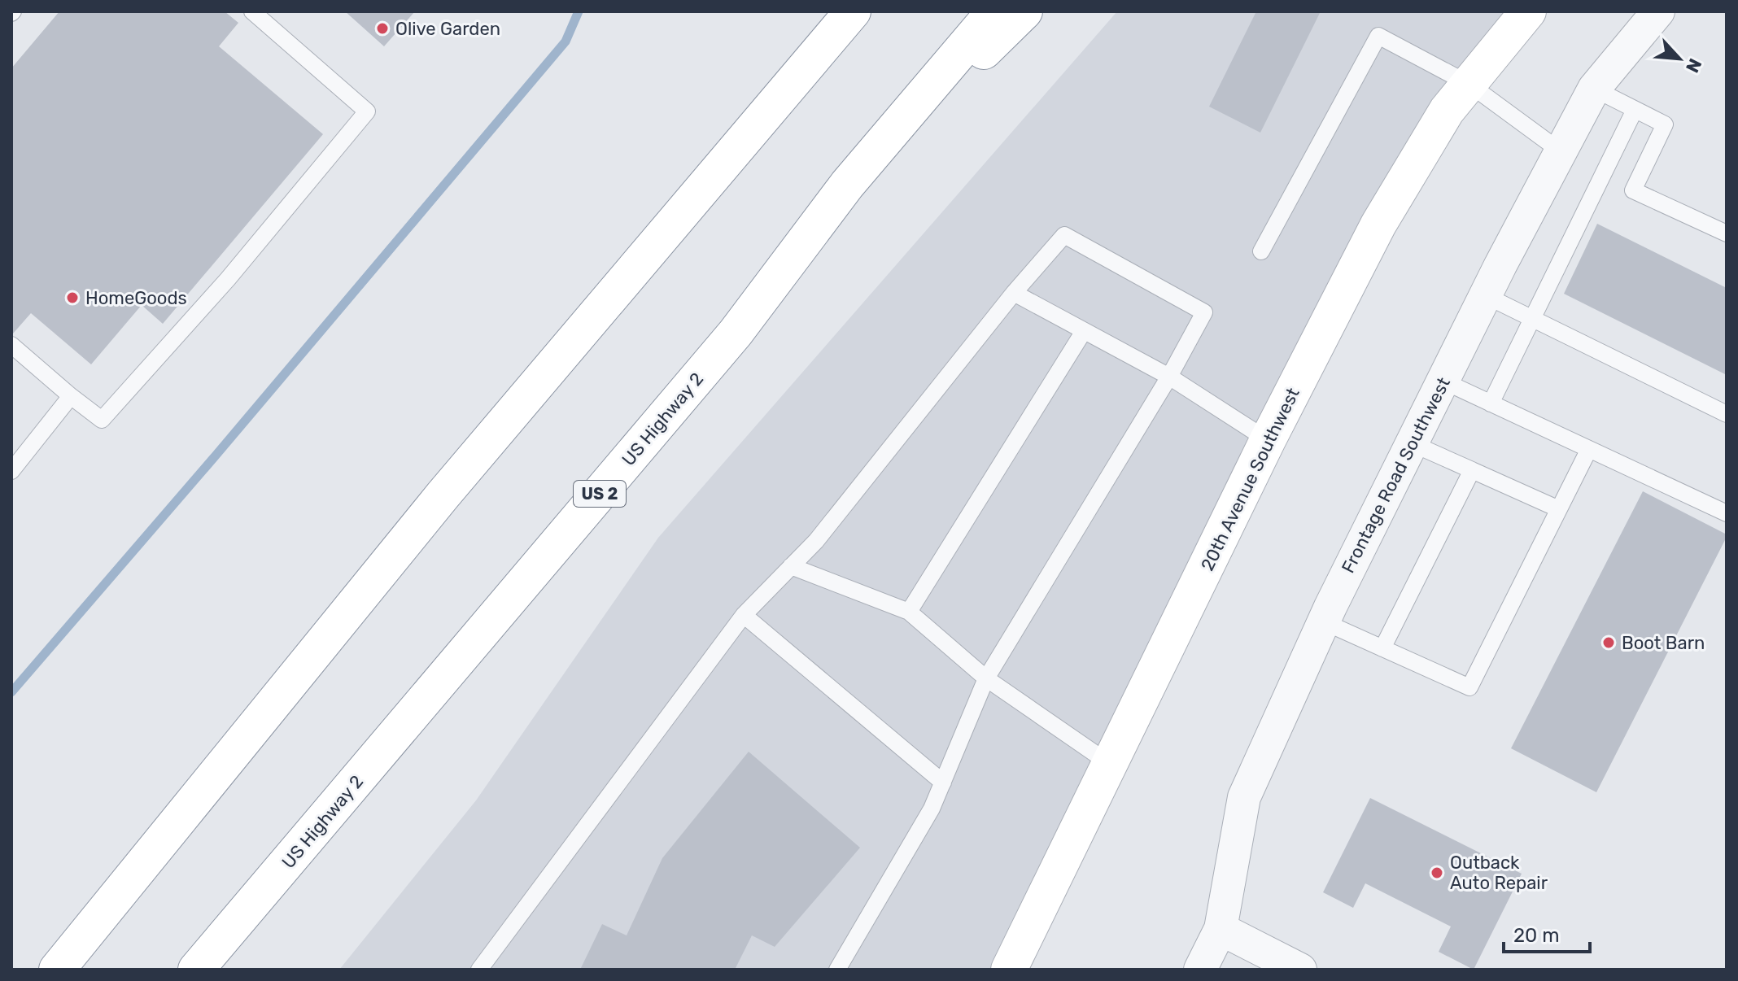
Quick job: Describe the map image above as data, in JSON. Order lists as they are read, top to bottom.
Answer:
{
  "streets": {
    "main road": ["US Highway 2", "20th Avenue Southwest", "US 2"],
    "street": ["Frontage Road Southwest"]
  },
  "places": [
    "Olive Garden",
    "HomeGoods",
    "Boot Barn",
    "Outback Auto Repair"
  ],
  "scale_bar": "20 m",
  "north": "bottom right"
}
